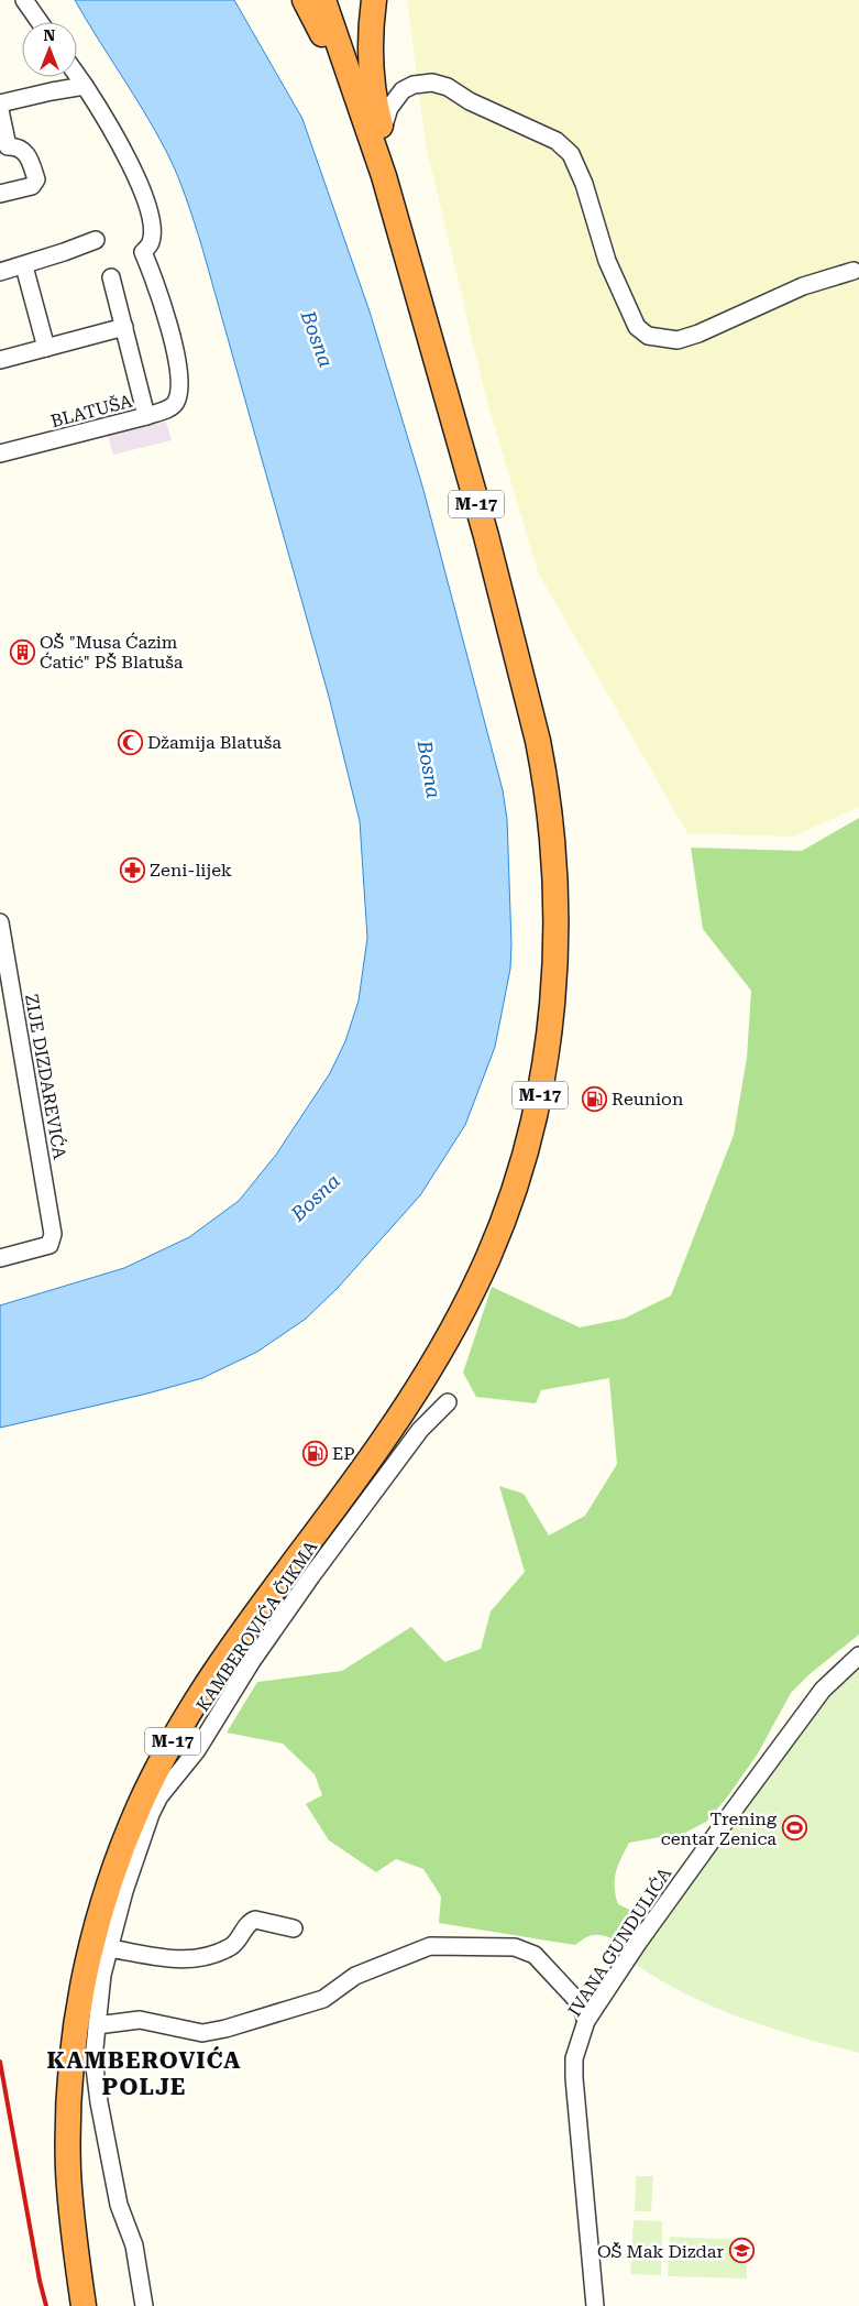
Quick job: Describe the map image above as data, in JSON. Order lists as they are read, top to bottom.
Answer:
{
  "streets": {
    "highway": ["M-17"],
    "street": [
      "BLATUŠA",
      "ZIJE DIZDAREVIĆA",
      "KAMBEROVIĆA ČIKMA",
      "IVANA GUNDULIĆA"
    ]
  },
  "districts": ["KAMBEROVIĆA POLJE"],
  "water": ["Bosna"],
  "places": {
    "building": ["OŠ \"Musa Ćazim Ćatić\" PŠ Blatuša"],
    "mosque": ["Džamija Blatuša"],
    "pharmacy": ["Zeni-lijek"],
    "fuel station": ["Reunion", "EP"],
    "sports": ["Trening centar Zenica"],
    "school or university": ["OŠ Mak Dizdar"]
  },
  "north": "top"
}
